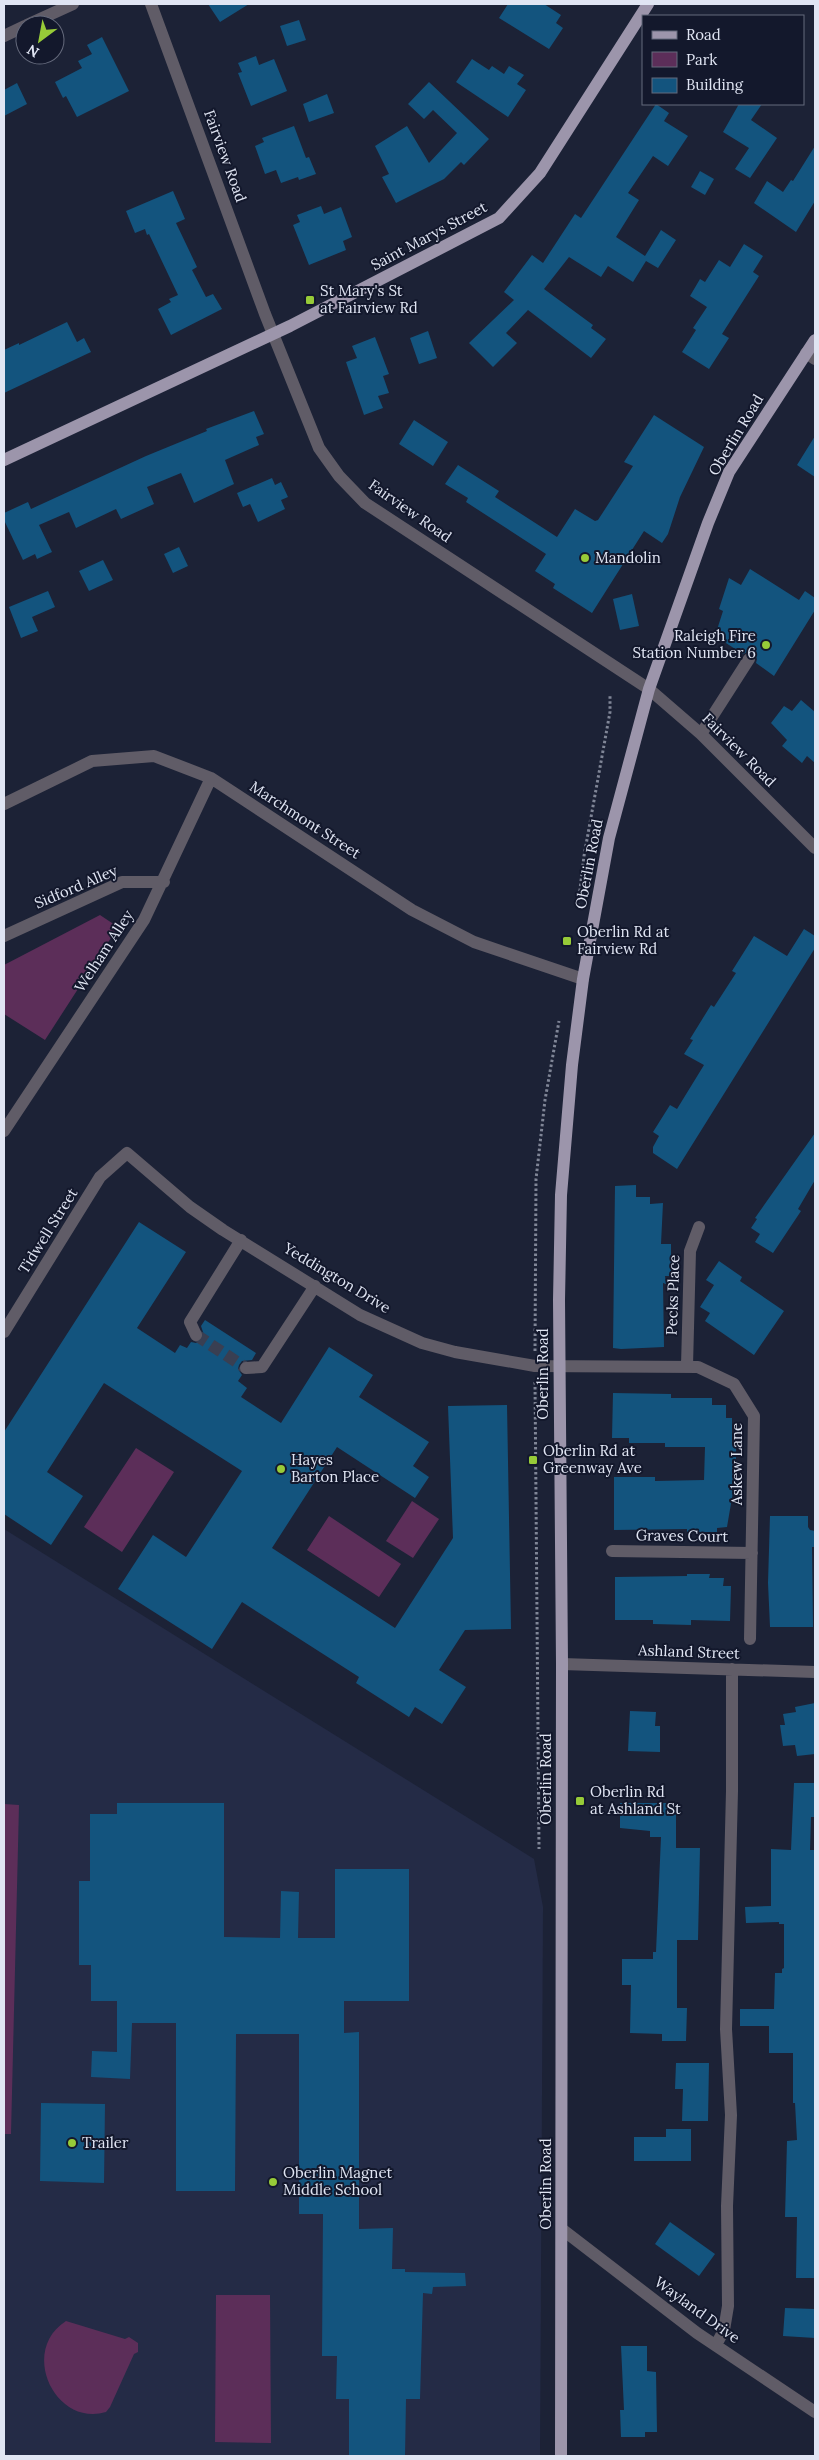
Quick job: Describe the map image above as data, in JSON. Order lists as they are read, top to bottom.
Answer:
{
  "streets": {
    "main road": ["Saint Marys Street", "Oberlin Road"],
    "street": [
      "Fairview Road",
      "Marchmont Street",
      "Sidford Alley",
      "Welham Alley",
      "Tidwell Street",
      "Yeddington Drive",
      "Pecks Place",
      "Askew Lane",
      "Graves Court",
      "Ashland Street",
      "Wayland Drive"
    ]
  },
  "crossings": [
    ["Fairview Road", "Saint Marys Street"],
    ["Fairview Road", "Oberlin Road"],
    ["Oberlin Road", "Marchmont Street"],
    ["Oberlin Road", "Yeddington Drive"],
    ["Oberlin Road", "Askew Lane"],
    ["Oberlin Road", "Ashland Street"],
    ["Oberlin Road", "Wayland Drive"],
    ["Marchmont Street", "Welham Alley"],
    ["Sidford Alley", "Welham Alley"],
    ["Tidwell Street", "Yeddington Drive"],
    ["Yeddington Drive", "Askew Lane"],
    ["Pecks Place", "Askew Lane"],
    ["Askew Lane", "Graves Court"]
  ],
  "places": {
    "transit": [
      "St Mary's St at Fairview Rd",
      "Oberlin Rd at Fairview Rd",
      "Oberlin Rd at Greenway Ave",
      "Oberlin Rd at Ashland St"
    ],
    "other": [
      "Mandolin",
      "Raleigh Fire Station Number 6",
      "Hayes Barton Place",
      "Trailer",
      "Oberlin Magnet Middle School"
    ]
  },
  "legend": ["Road", "Park", "Building"],
  "north": "bottom left"
}
